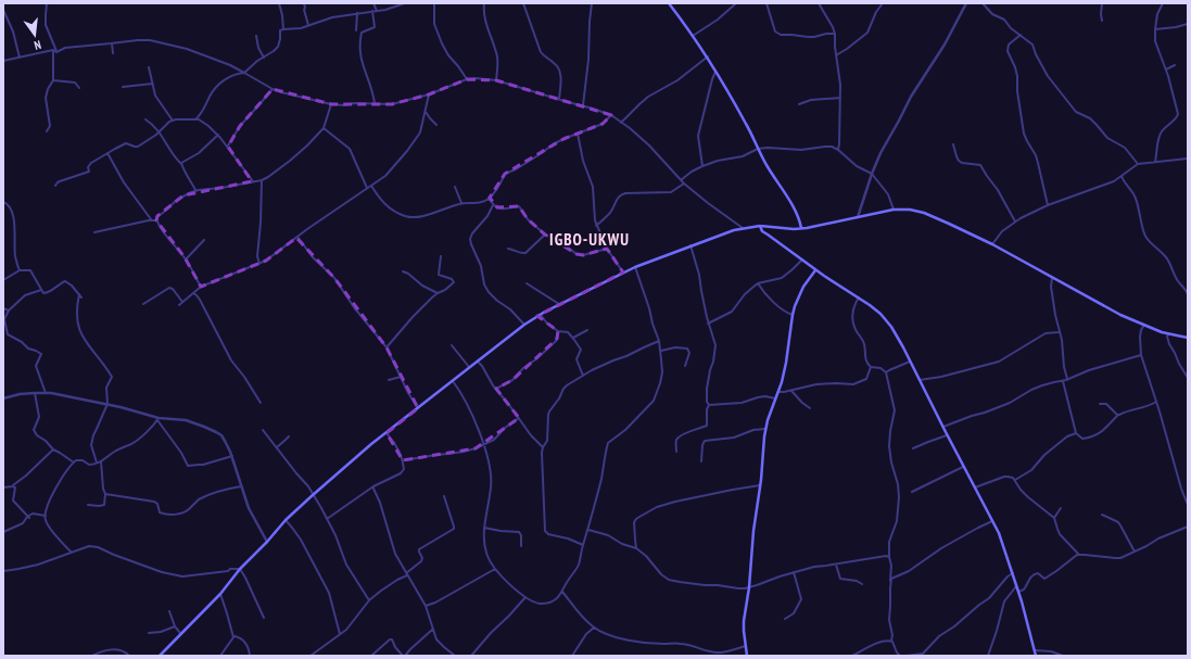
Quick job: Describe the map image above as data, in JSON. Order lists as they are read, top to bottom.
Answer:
{
  "districts": ["IGBO-UKWU"],
  "north": "bottom"
}
